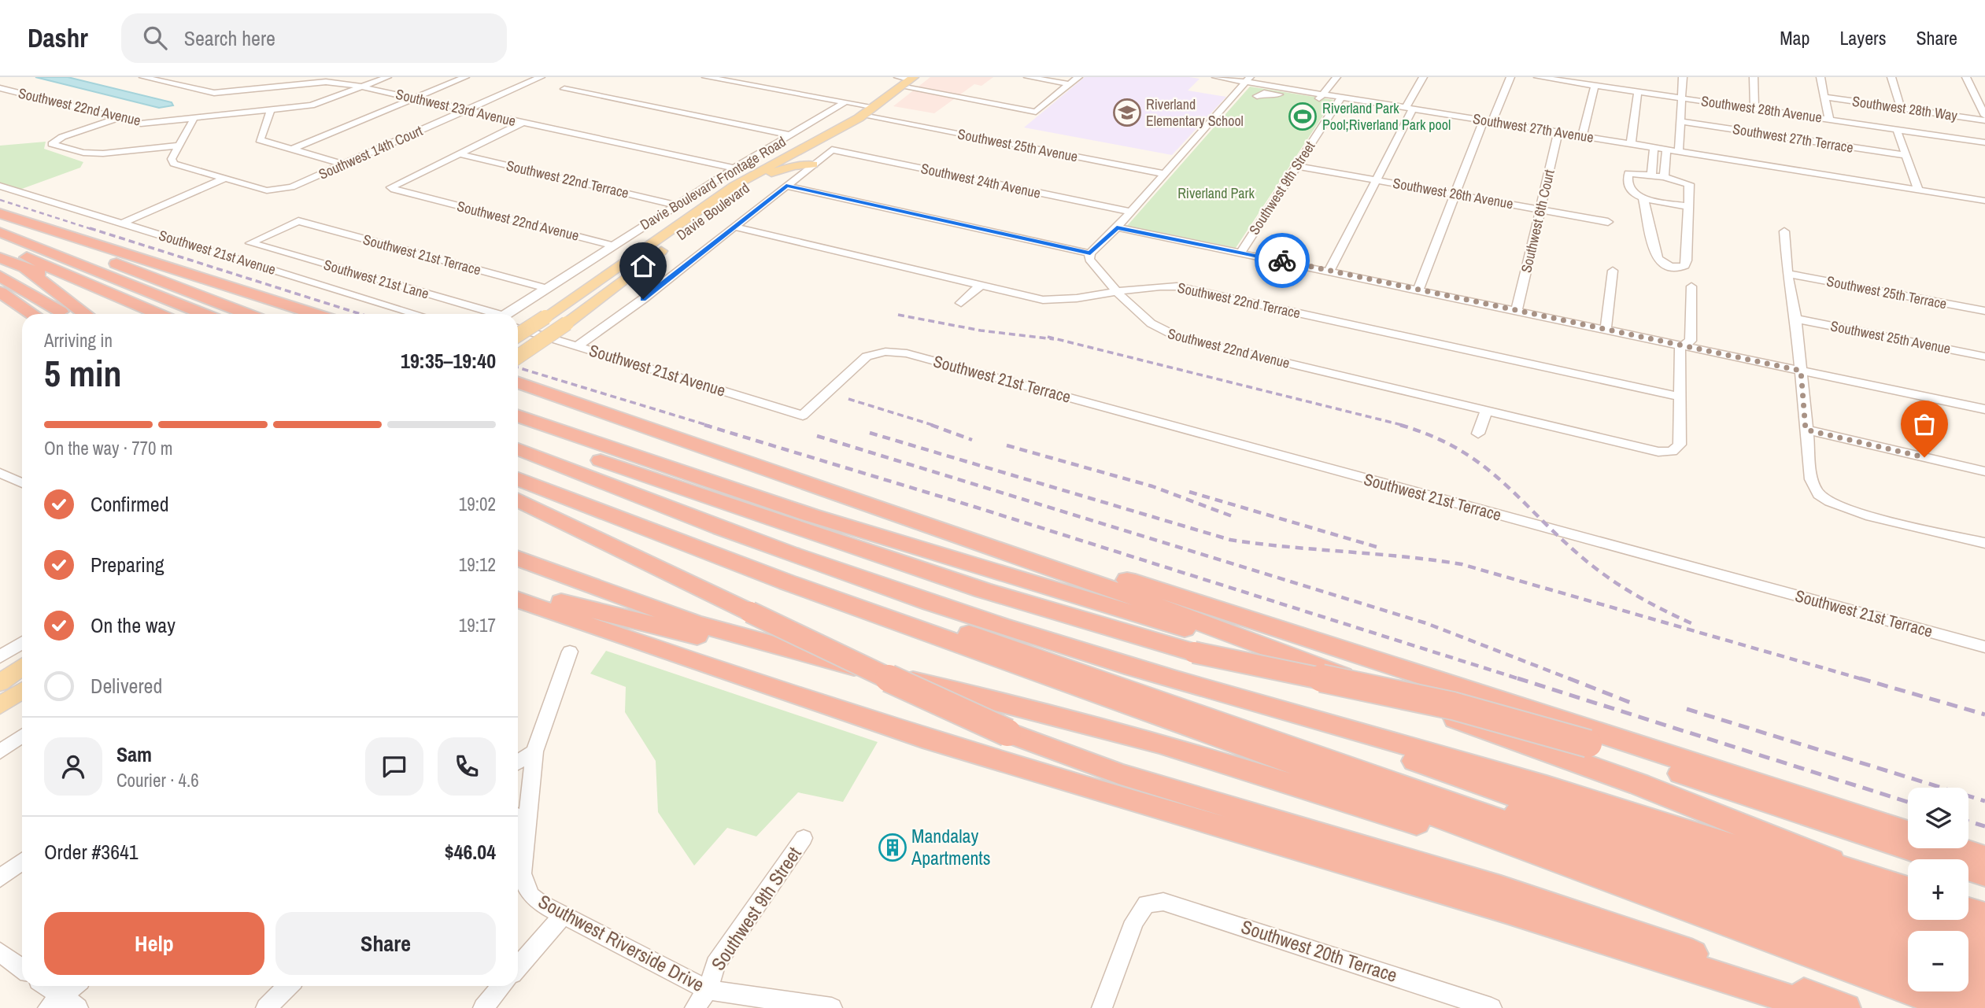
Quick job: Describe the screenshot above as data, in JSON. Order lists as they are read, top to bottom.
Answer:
{
  "streets": {
    "main road": ["Davie Boulevard"],
    "street": [
      "Southwest 22nd Avenue",
      "Southwest 23rd Avenue",
      "Southwest 28th Way",
      "Southwest 28th Avenue",
      "Southwest 27th Avenue",
      "Southwest 27th Terrace",
      "Southwest 25th Avenue",
      "Southwest 14th Court",
      "Southwest 22nd Terrace",
      "Southwest 24th Avenue",
      "Davie Boulevard Frontage Road",
      "Southwest 9th Street",
      "Southwest 26th Avenue",
      "Southwest 6th Court",
      "Southwest 21st Avenue",
      "Southwest 21st Terrace",
      "Southwest 21st Lane",
      "Southwest 25th Terrace",
      "Southwest Riverside Drive",
      "Southwest 20th Terrace"
    ]
  },
  "crossings": [
    ["Southwest 22nd Avenue", "Southwest 23rd Avenue"],
    ["Southwest 22nd Avenue", "Southwest 22nd Terrace"],
    ["Southwest 22nd Avenue", "Davie Boulevard Frontage Road"],
    ["Southwest 23rd Avenue", "Southwest 14th Court"],
    ["Southwest 23rd Avenue", "Davie Boulevard Frontage Road"],
    ["Southwest 27th Avenue", "Southwest 9th Street"],
    ["Southwest 27th Avenue", "Southwest 6th Court"],
    ["Southwest 25th Avenue", "Davie Boulevard Frontage Road"],
    ["Southwest 25th Avenue", "Davie Boulevard"],
    ["Southwest 22nd Terrace", "Davie Boulevard Frontage Road"],
    ["Southwest 24th Avenue", "Davie Boulevard"],
    ["Davie Boulevard Frontage Road", "Southwest 21st Terrace"],
    ["Southwest 9th Street", "Southwest 26th Avenue"],
    ["Southwest 9th Street", "Southwest Riverside Drive"],
    ["Southwest 26th Avenue", "Southwest 6th Court"],
    ["Southwest 21st Avenue", "Southwest 21st Terrace"],
    ["Southwest 21st Terrace", "Southwest 21st Lane"]
  ],
  "parks": ["Riverland Park"],
  "places": {
    "school or university": ["Riverland Elementary School"],
    "sports": ["Riverland Park Pool;Riverland Park pool"],
    "building": ["Mandalay Apartments"]
  },
  "page": {
    "header": "Dashr",
    "search": "Search here",
    "nav": ["Map", "Layers", "Share"],
    "heading": ["5 min", "Arriving in", "19:35–19:40"],
    "panel": [
      "Sam",
      "Courier · 4.6",
      "Order #3641",
      "$46.04"
    ],
    "bar": "On the way · 770 m",
    "list": [
      ["Confirmed", "19:02"],
      ["Preparing", "19:12"],
      ["On the way", "19:17"],
      "Delivered"
    ],
    "map_buttons": ["+", "−"],
    "buttons": ["Help", "Share"]
  }
}
